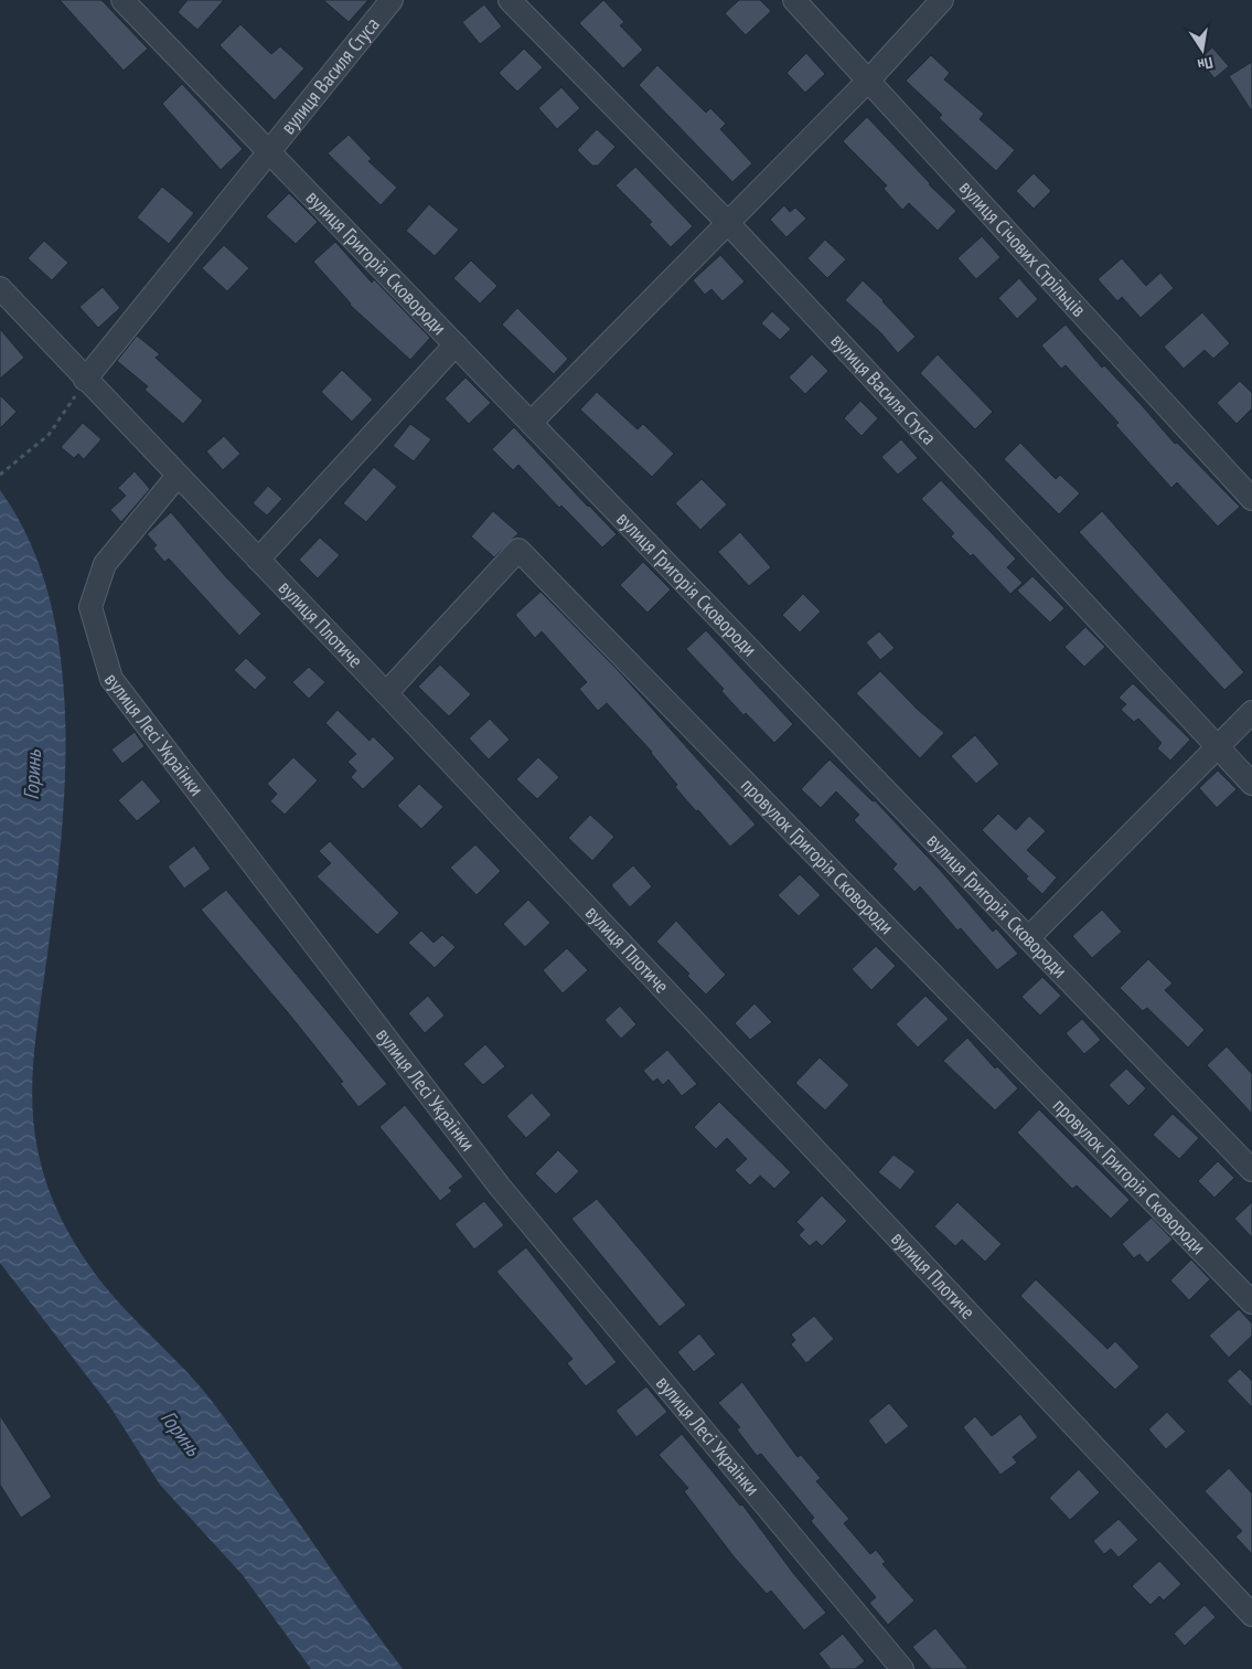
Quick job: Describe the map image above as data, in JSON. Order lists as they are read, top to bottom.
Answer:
{
  "streets": {
    "street": [
      "вулиця Василя Стуса",
      "вулиця Січових Стрільців",
      "вулиця Григорія Сковороди",
      "вулиця Плотиче",
      "вулиця Лесі Українки",
      "провулок Григорія Сковороди"
    ]
  },
  "crossings": [
    ["вулиця Василя Стуса", "вулиця Григорія Сковороди"],
    ["вулиця Василя Стуса", "вулиця Плотиче"],
    ["вулиця Плотиче", "вулиця Лесі Українки"],
    ["вулиця Плотиче", "провулок Григорія Сковороди"]
  ],
  "water": ["Горинь"],
  "north": "bottom"
}
